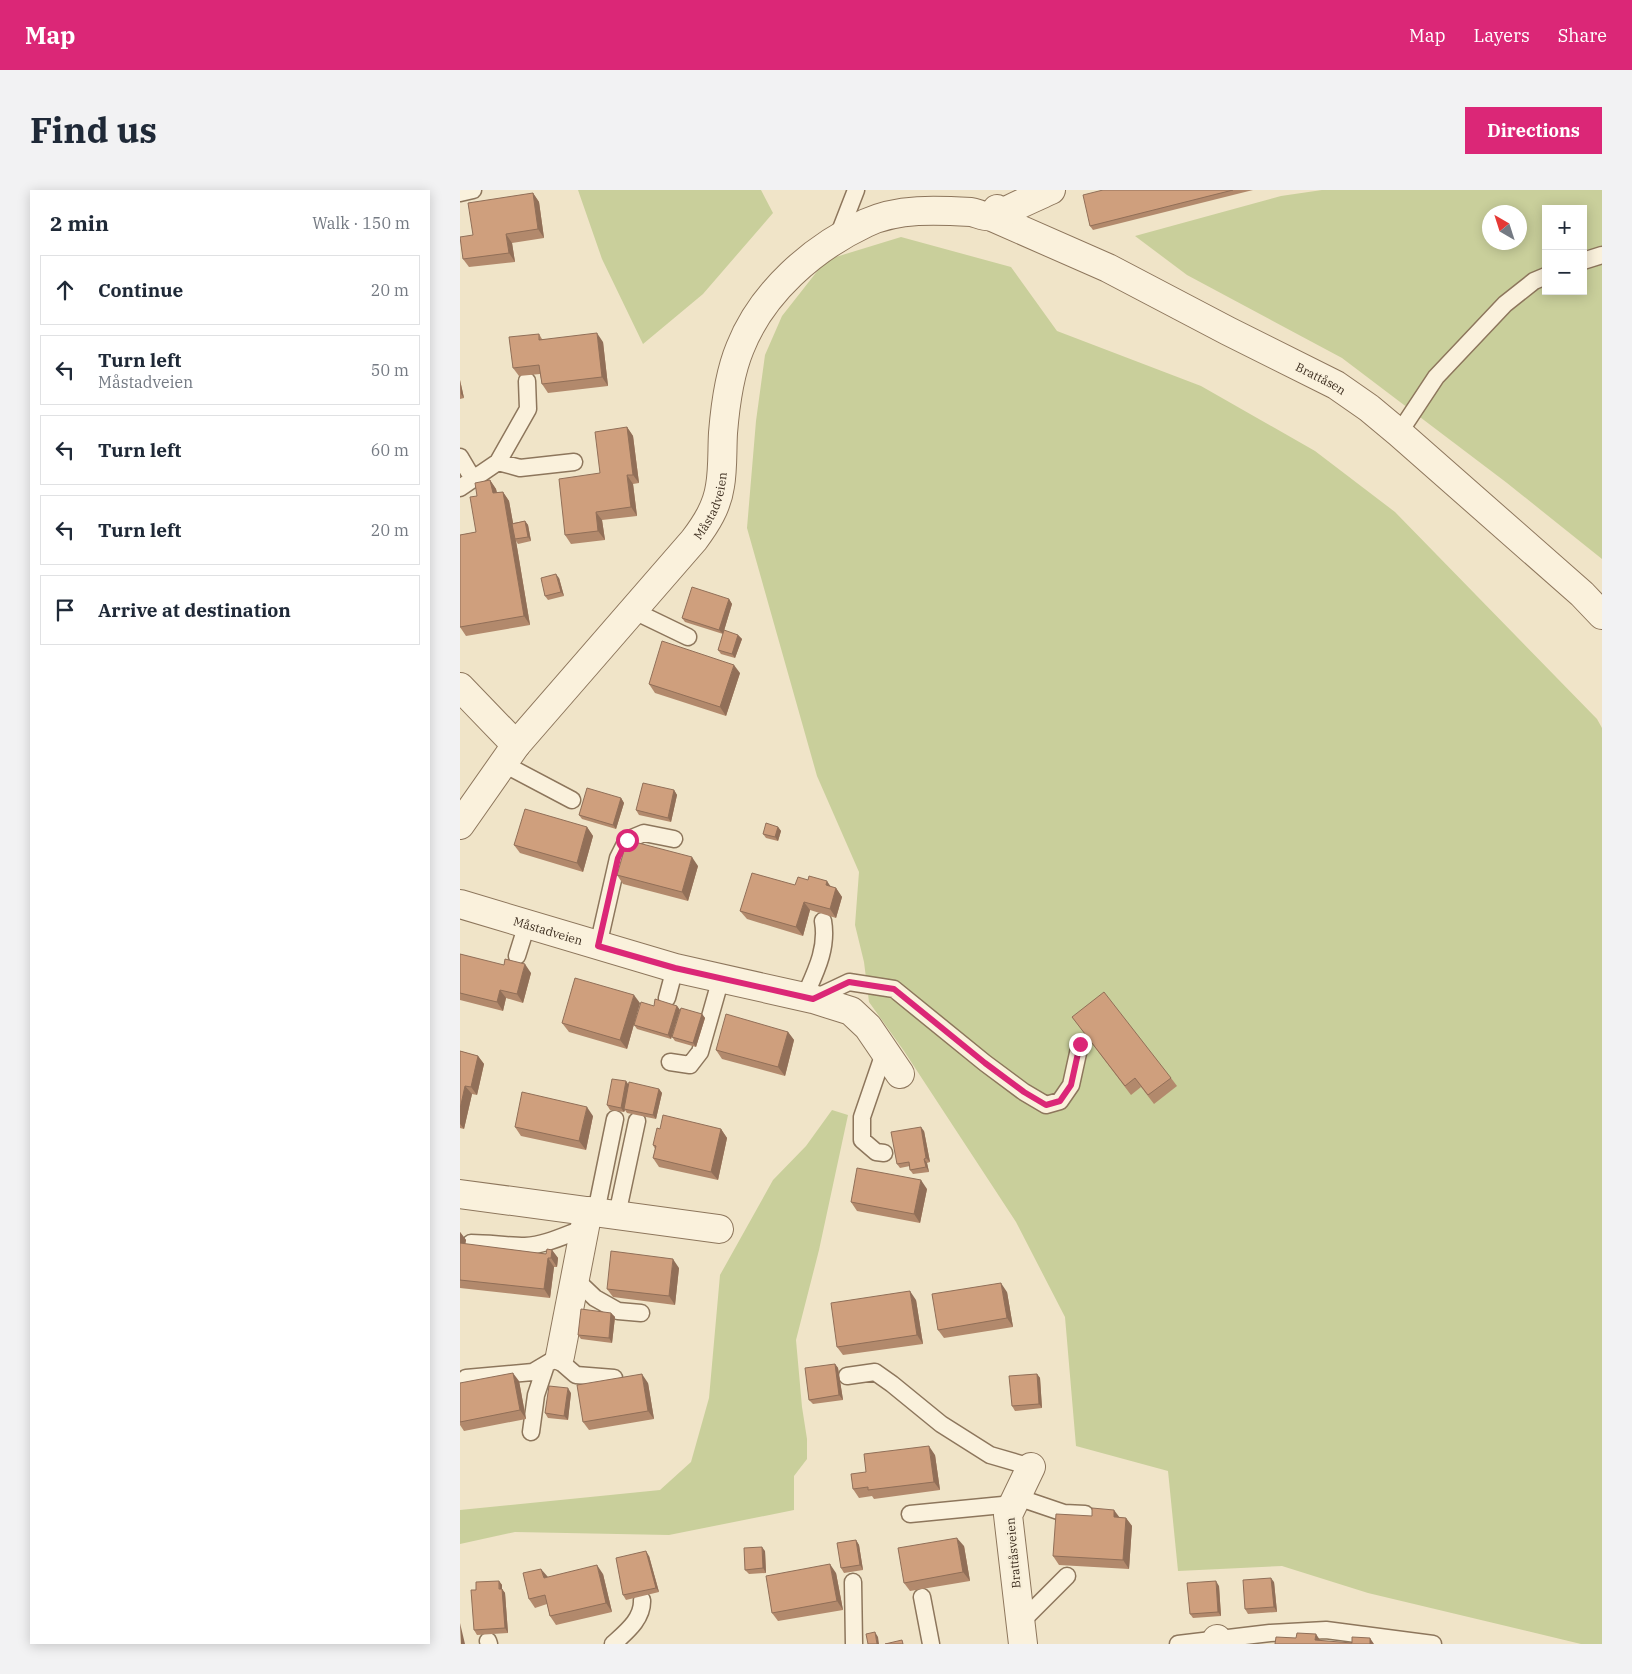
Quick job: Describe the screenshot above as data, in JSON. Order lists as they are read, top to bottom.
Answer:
{
  "streets": {
    "street": ["Brattåsen", "Måstadveien", "Brattåsveien"]
  },
  "crossings": [
    ["Brattåsen", "Måstadveien"]
  ],
  "north": "top left",
  "page": {
    "header": "Map",
    "nav": ["Map", "Layers", "Share"],
    "title": "Find us",
    "buttons": "Directions",
    "heading": ["2 min", "Walk · 150 m"],
    "map_buttons": ["+", "−"],
    "list": [
      ["Continue", "20 m"],
      ["Turn left", "Måstadveien", "50 m"],
      ["Turn left", "60 m"],
      ["Turn left", "20 m"],
      "Arrive at destination"
    ]
  }
}
